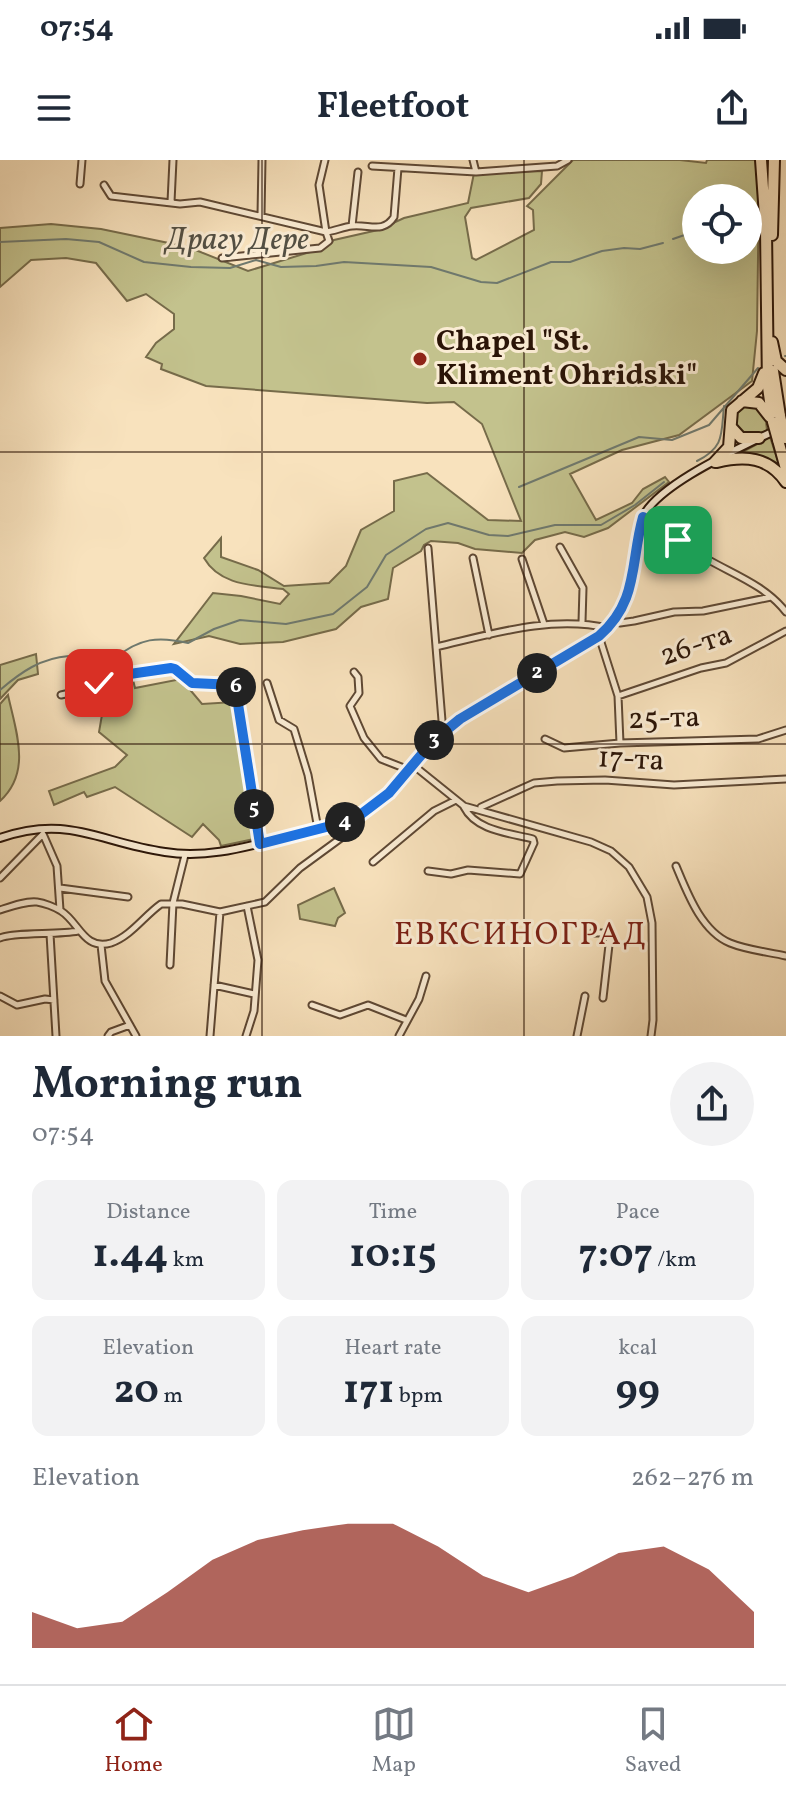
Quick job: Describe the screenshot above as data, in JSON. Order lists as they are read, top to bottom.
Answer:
{
  "streets": {
    "street": ["26-та", "25-та", "17-та"]
  },
  "districts": ["ЕВКСИНОГРАД"],
  "water": ["Драгу Дере"],
  "places": ["Chapel \"St. Kliment Ohridski\""],
  "page": {
    "status": "07:54",
    "header": "Fleetfoot",
    "pins": [
      "2",
      "6",
      "3",
      "5",
      "4"
    ],
    "heading": ["Morning run", "07:54"],
    "stats": [
      ["Distance", "1.44 km"],
      ["Time", "10:15"],
      ["Pace", "7:07 /km"],
      ["Elevation", "20 m"],
      ["Heart rate", "171 bpm"],
      ["kcal", "99"]
    ],
    "chart": ["Elevation", "262–276 m"],
    "tabs": ["Home", "Map", "Saved"]
  }
}
